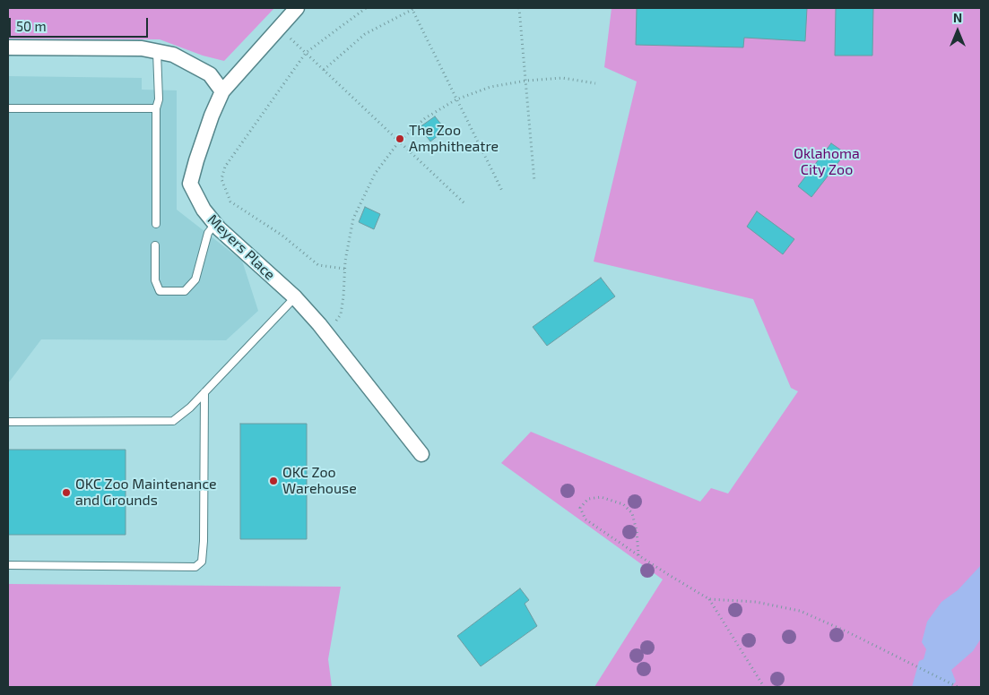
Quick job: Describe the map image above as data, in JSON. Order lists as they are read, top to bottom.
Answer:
{
  "streets": {
    "street": ["Meyers Place"]
  },
  "parks": ["Oklahoma City Zoo"],
  "places": ["The Zoo Amphitheatre", "OKC Zoo Warehouse", "OKC Zoo Maintenance and Grounds"],
  "scale_bar": "50 m",
  "north": "top"
}
